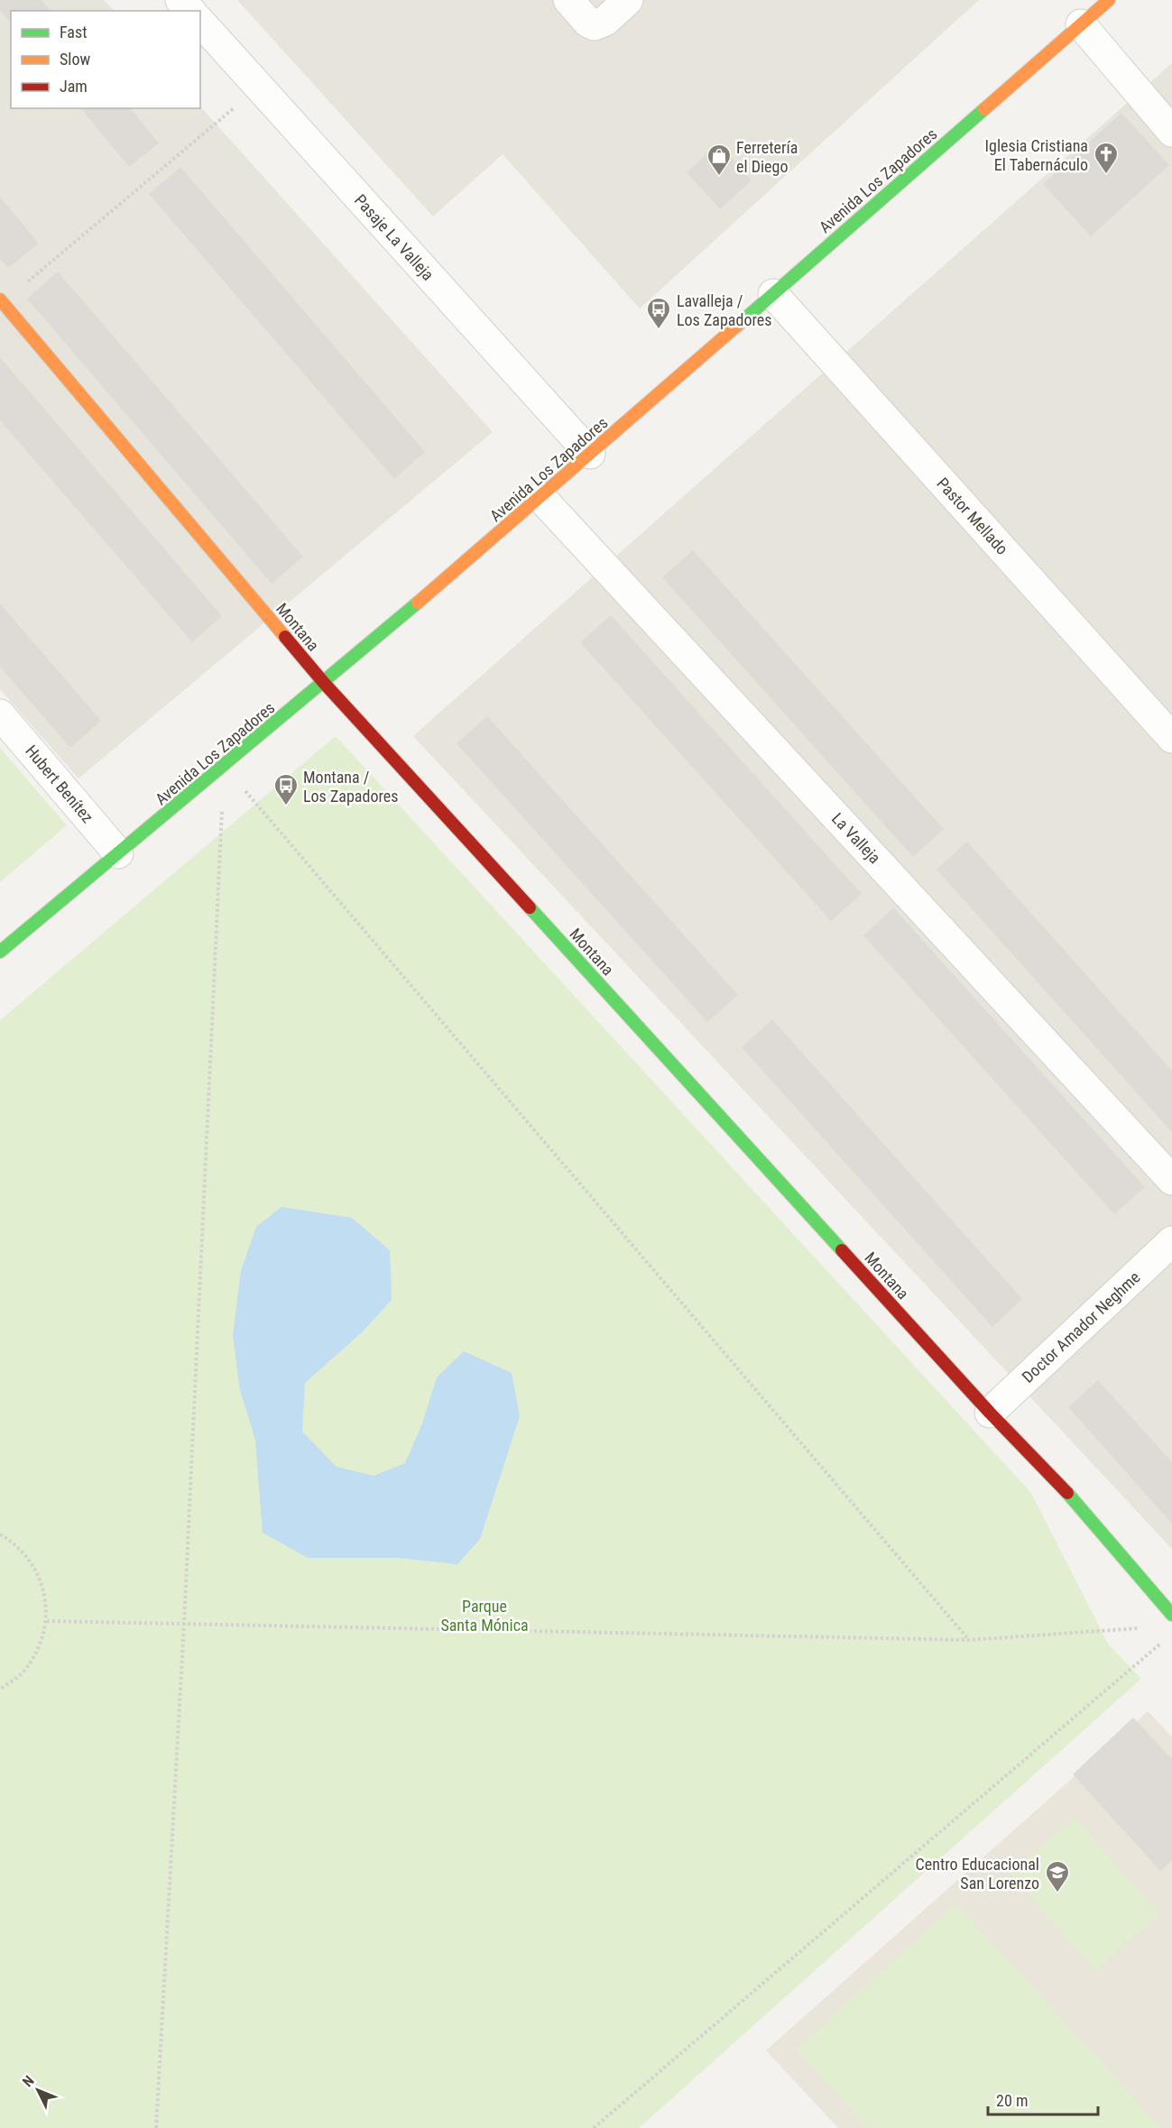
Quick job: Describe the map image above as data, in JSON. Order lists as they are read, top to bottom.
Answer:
{
  "streets": {
    "street": [
      "Avenida Los Zapadores",
      "Pasaje La Valleja",
      "Pastor Mellado",
      "Montana",
      "Hubert Benítez",
      "La Valleja",
      "Doctor Amador Neghme"
    ]
  },
  "crossings": [
    ["Avenida Los Zapadores", "Pasaje La Valleja"],
    ["Avenida Los Zapadores", "Pastor Mellado"],
    ["Avenida Los Zapadores", "Montana"],
    ["Avenida Los Zapadores", "Hubert Benítez"],
    ["Avenida Los Zapadores", "La Valleja"],
    ["Montana", "Doctor Amador Neghme"]
  ],
  "parks": ["Parque Santa Mónica"],
  "places": {
    "church": ["Iglesia Cristiana El Tabernáculo"],
    "shop": ["Ferretería el Diego"],
    "bus stop": ["Lavalleja / Los Zapadores", "Montana / Los Zapadores"],
    "school or university": ["Centro Educacional San Lorenzo"]
  },
  "legend": ["Fast", "Slow", "Jam"],
  "scale_bar": "20 m",
  "north": "top left"
}
